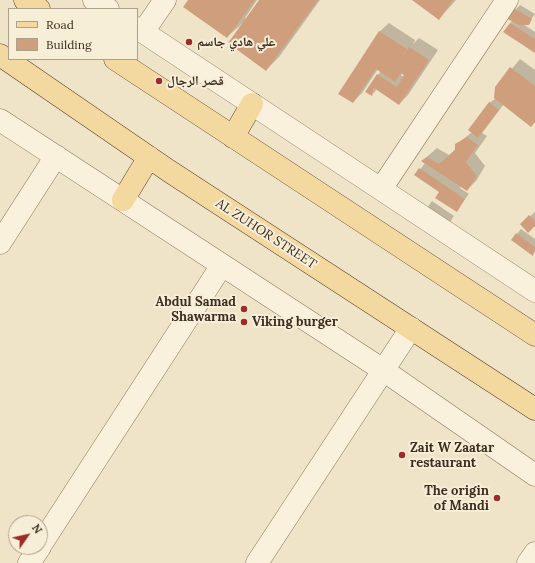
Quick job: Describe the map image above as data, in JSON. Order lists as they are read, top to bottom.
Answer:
{
  "streets": {
    "main road": ["AL ZUHOR STREET"]
  },
  "places": [
    "علي هادي جاسم",
    "قصر الرجال",
    "Abdul Samad Shawarma",
    "Viking burger",
    "Zait W Zaatar restaurant",
    "The origin of Mandi"
  ],
  "legend": ["Road", "Building"],
  "north": "top right"
}
